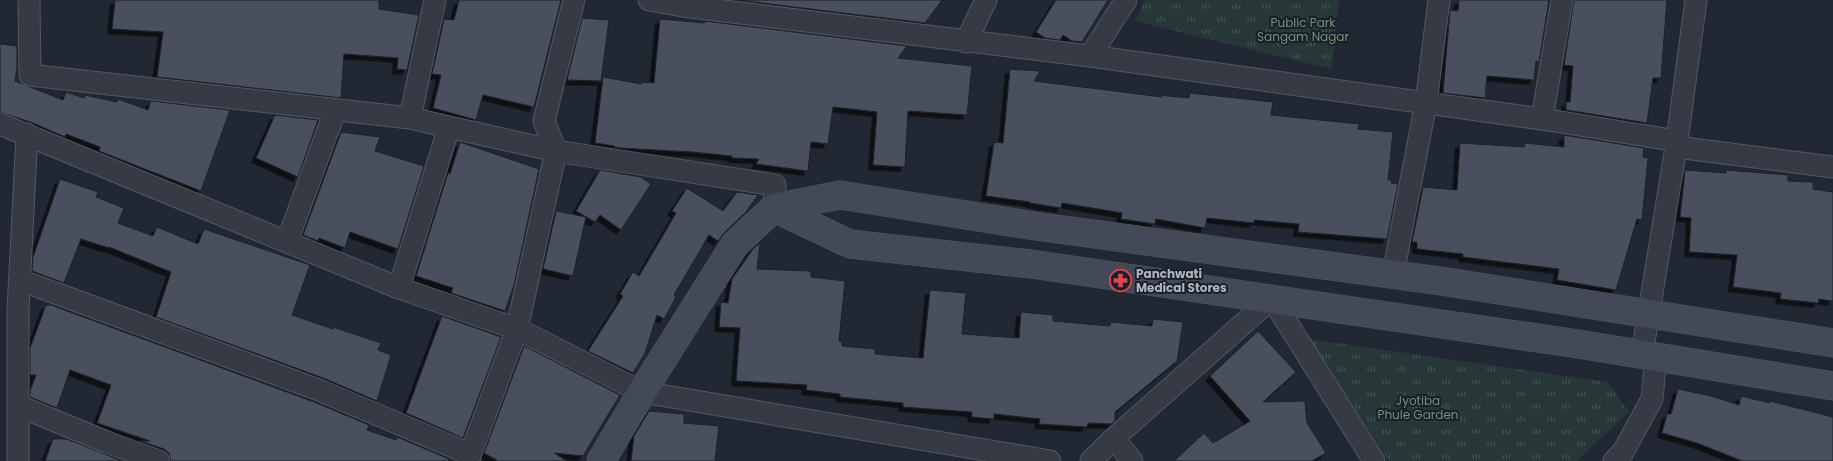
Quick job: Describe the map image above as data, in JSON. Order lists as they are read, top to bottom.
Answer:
{
  "parks": ["Public Park Sangam Nagar", "Jyotiba Phule Garden"],
  "places": {
    "pharmacy": ["Panchwati Medical Stores"]
  }
}
